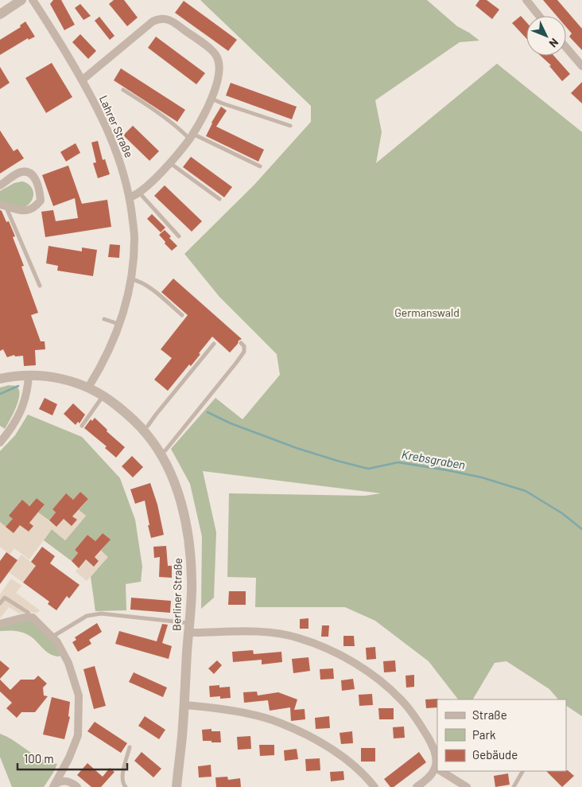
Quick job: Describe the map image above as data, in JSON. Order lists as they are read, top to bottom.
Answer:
{
  "streets": {
    "street": ["Lahrer Straße", "Berliner Straße"]
  },
  "crossings": [
    ["Lahrer Straße", "Berliner Straße"]
  ],
  "water": ["Krebsgraben"],
  "parks": ["Germanswald"],
  "legend": ["Straße", "Park", "Gebäude"],
  "scale_bar": "100 m",
  "north": "bottom right"
}
